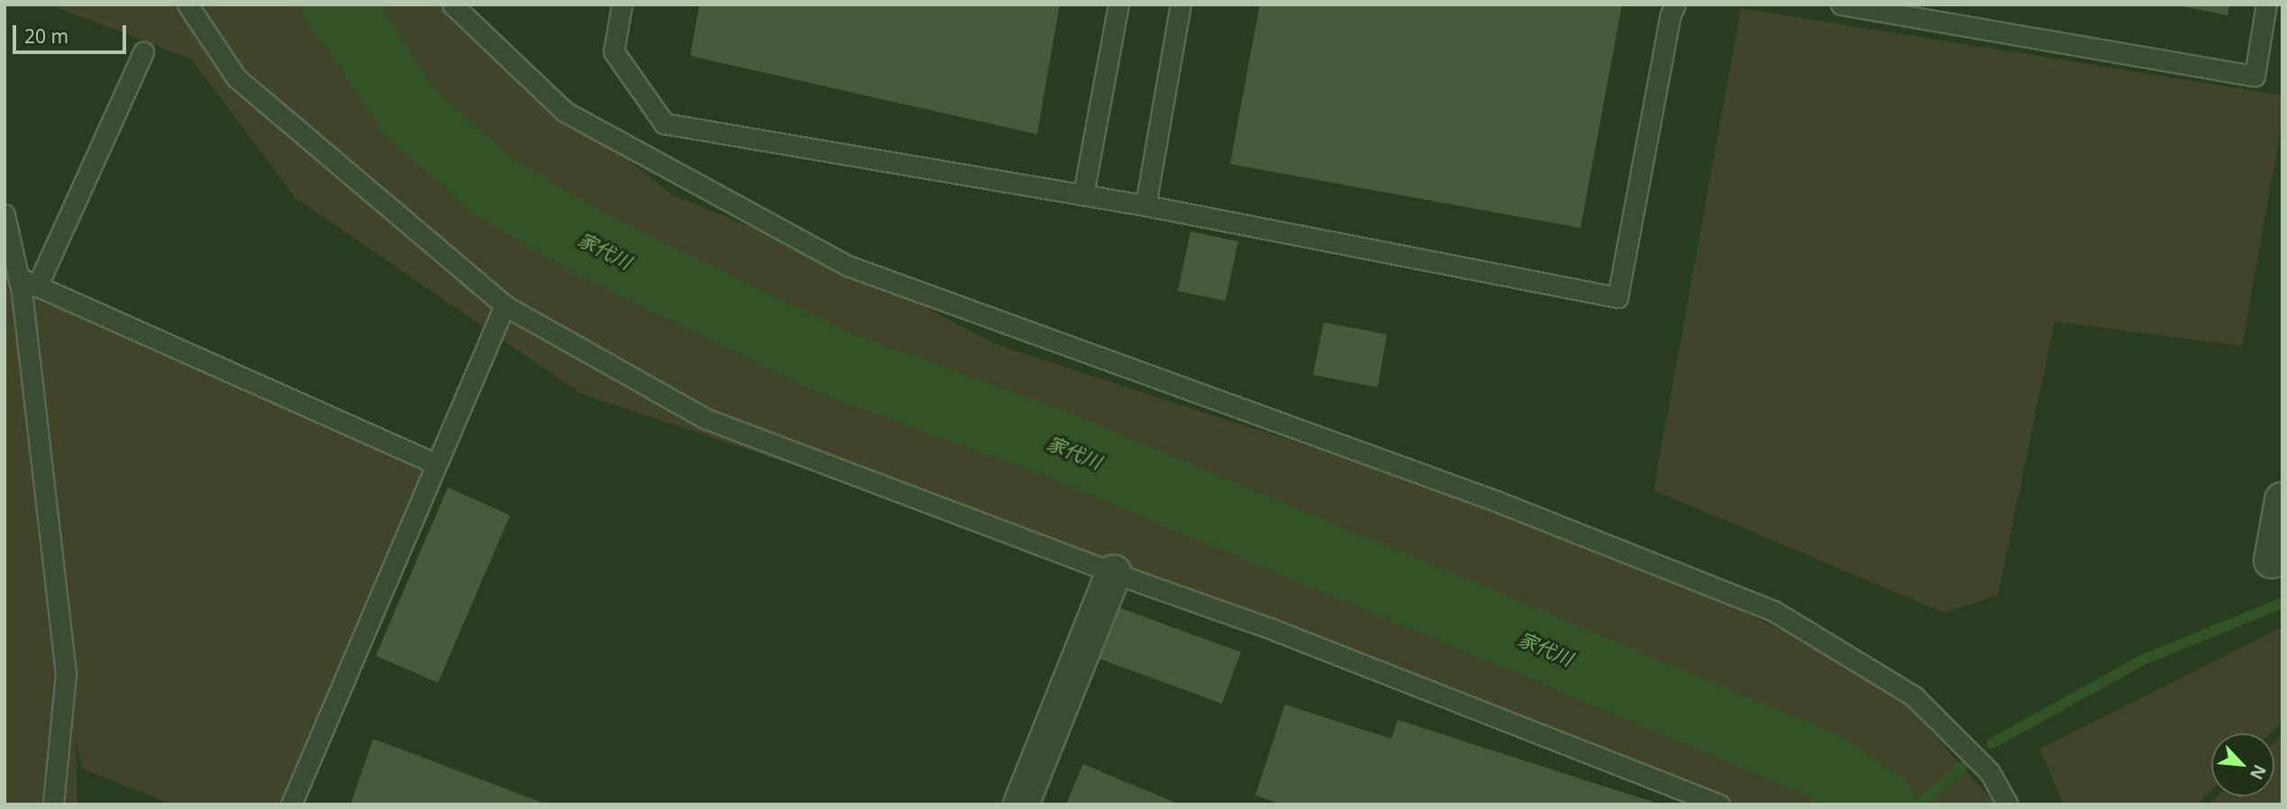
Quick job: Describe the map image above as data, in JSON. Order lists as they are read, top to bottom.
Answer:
{
  "water": ["家代川"],
  "scale_bar": "20 m",
  "north": "bottom right"
}
